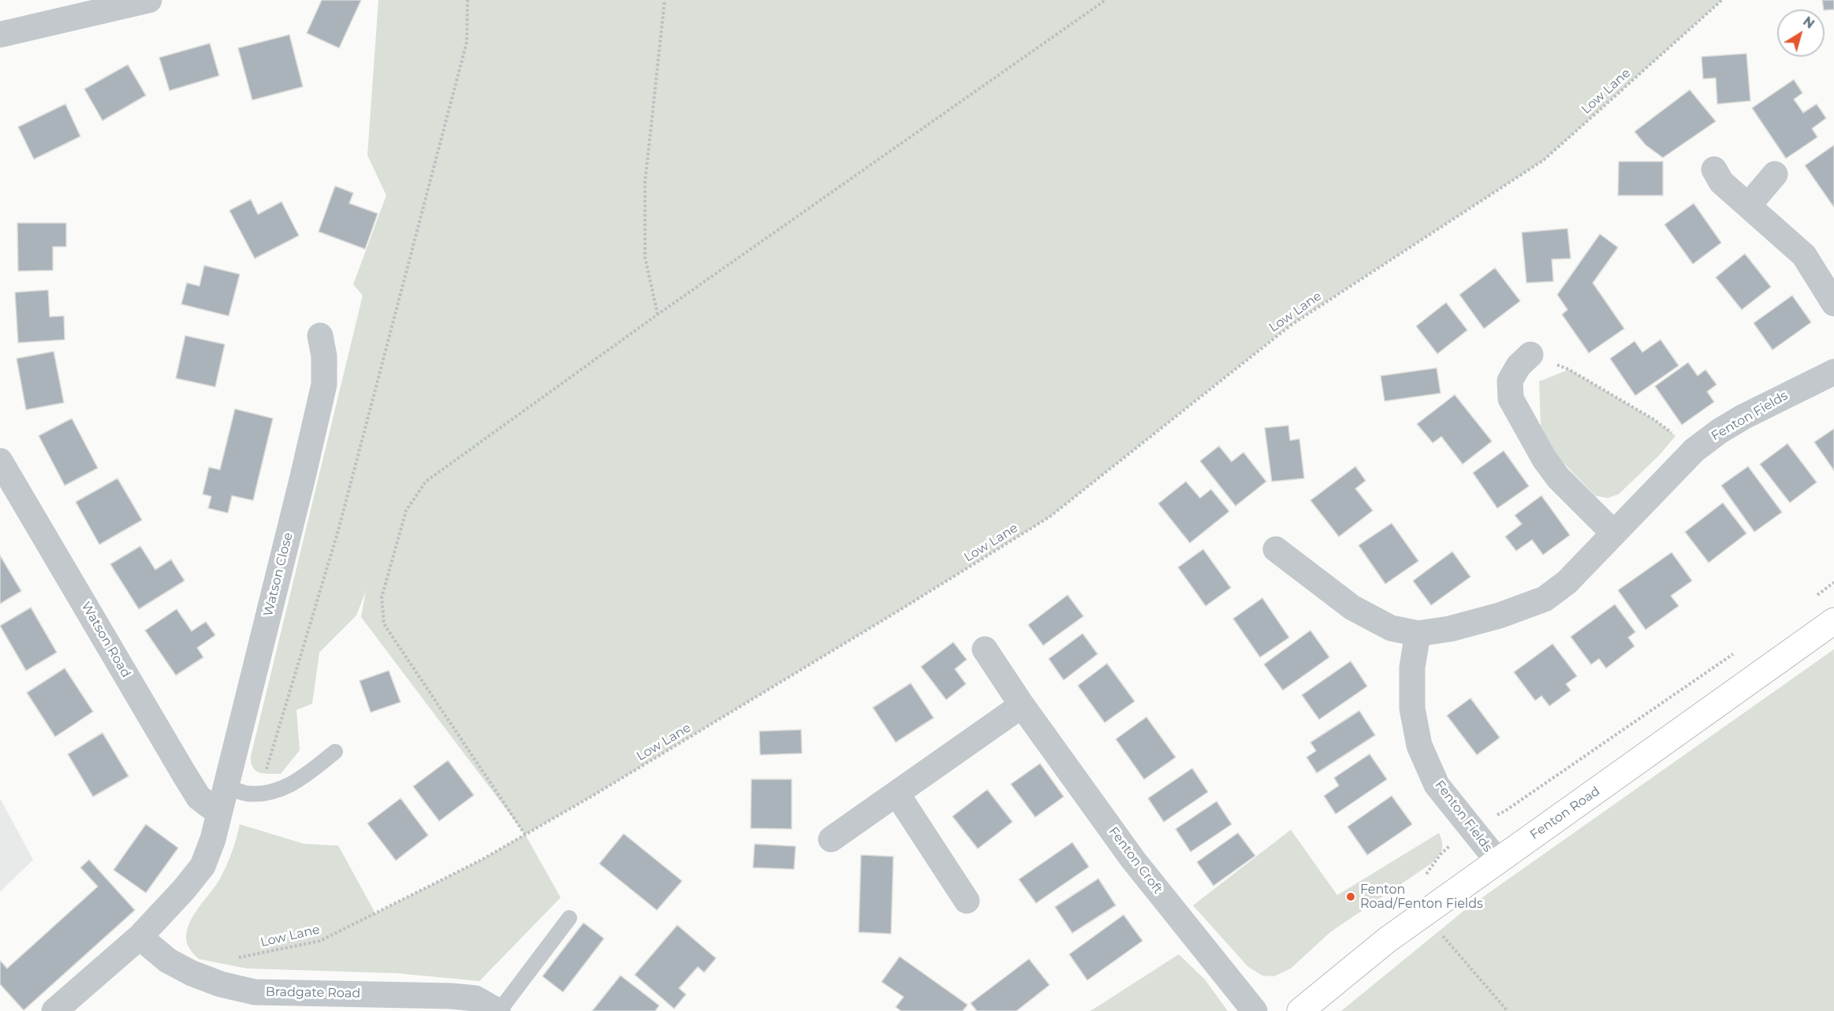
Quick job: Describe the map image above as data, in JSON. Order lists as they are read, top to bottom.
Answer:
{
  "streets": {
    "street": [
      "Fenton Fields",
      "Watson Close",
      "Watson Road",
      "Fenton Road",
      "Fenton Croft",
      "Bradgate Road"
    ],
    "path": ["Low Lane"]
  },
  "crossings": [
    ["Fenton Fields", "Fenton Road"],
    ["Watson Close", "Watson Road"],
    ["Watson Close", "Bradgate Road"]
  ],
  "places": ["Fenton Road/Fenton Fields"],
  "north": "top right"
}
